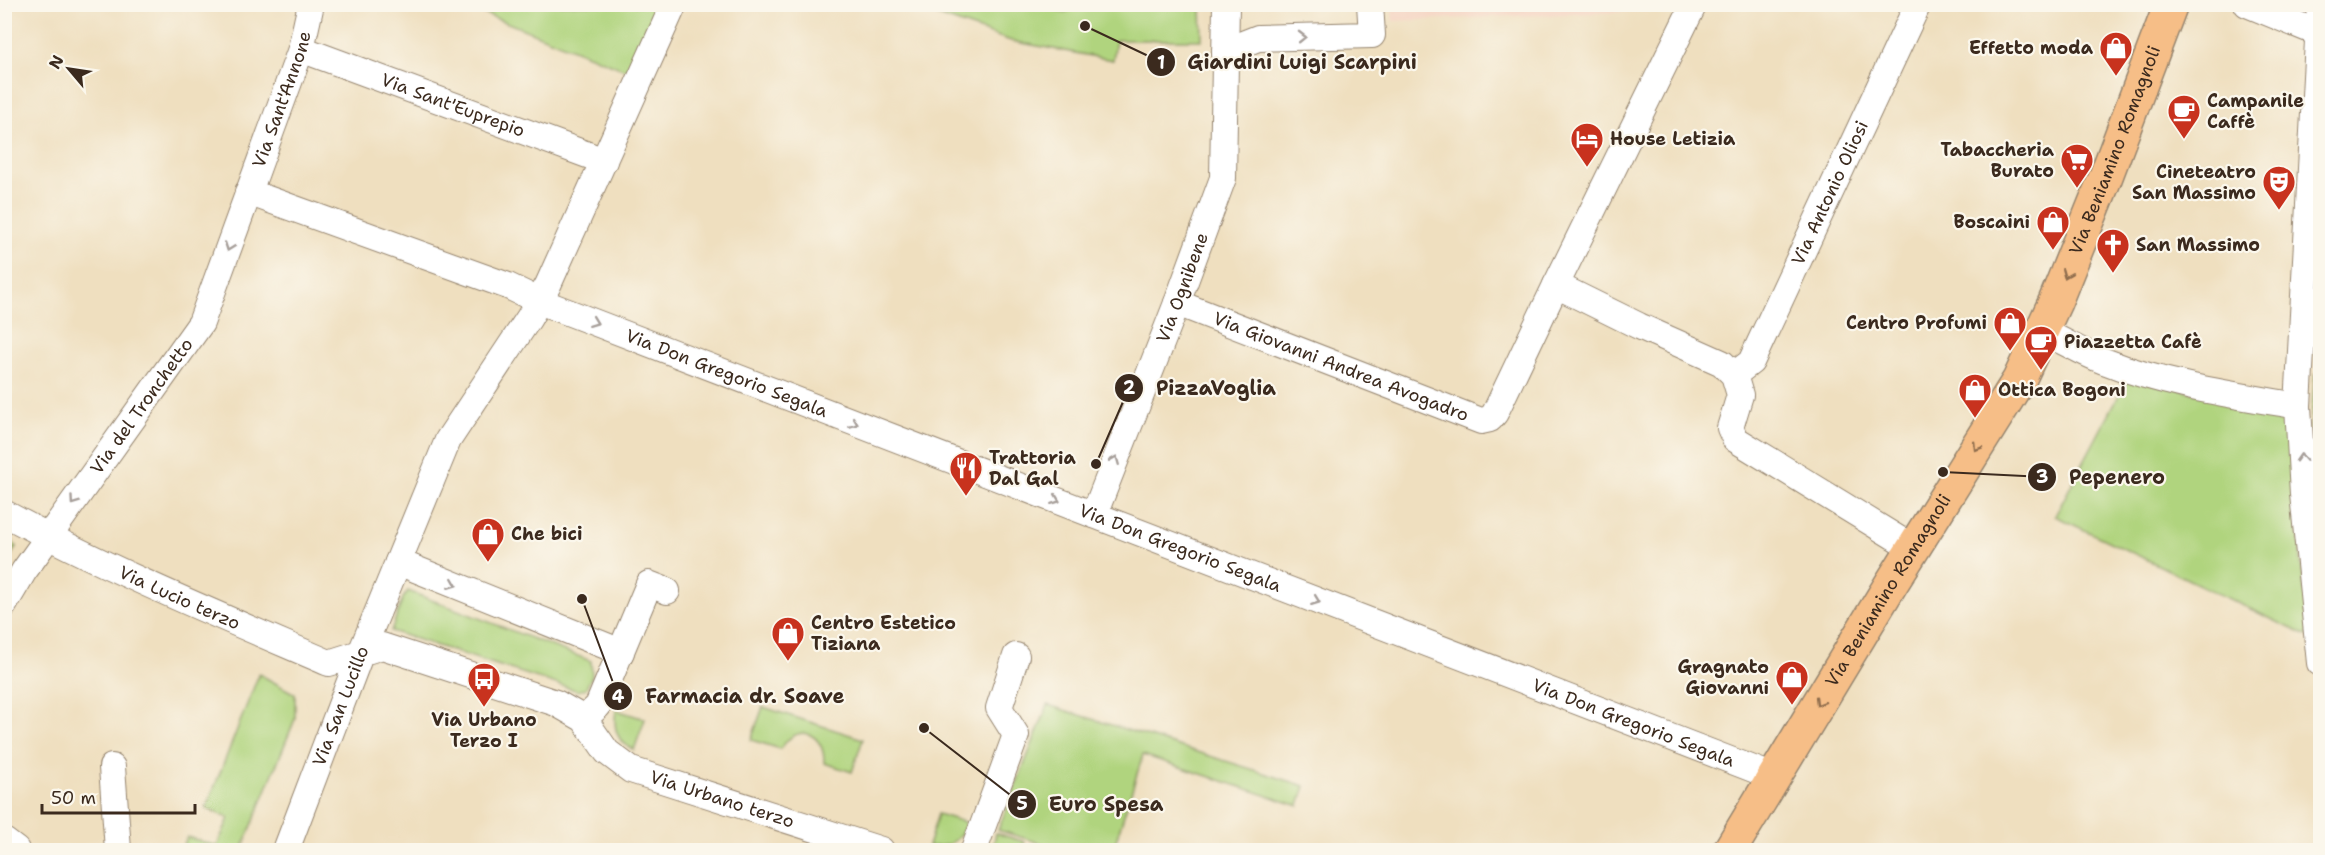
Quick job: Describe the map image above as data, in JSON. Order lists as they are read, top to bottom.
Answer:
{
  "streets": {
    "main road": ["Via Beniamino Romagnoli"],
    "street": [
      "Via Sant'Annone",
      "Via Sant'Euprepio",
      "Via Antonio Oliosi",
      "Via Ognibene",
      "Via Giovanni Andrea Avogadro",
      "Via Don Gregorio Segala",
      "Via del Tronchetto",
      "Via Lucio terzo",
      "Via San Lucillo",
      "Via Urbano terzo"
    ]
  },
  "crossings": [
    ["Via Sant'Annone", "Via Sant'Euprepio"],
    ["Via Sant'Annone", "Via Don Gregorio Segala"],
    ["Via Sant'Annone", "Via del Tronchetto"],
    ["Via Beniamino Romagnoli", "Via Don Gregorio Segala"],
    ["Via Ognibene", "Via Giovanni Andrea Avogadro"],
    ["Via Ognibene", "Via Don Gregorio Segala"],
    ["Via Don Gregorio Segala", "Via del Tronchetto"],
    ["Via Don Gregorio Segala", "Via San Lucillo"],
    ["Via del Tronchetto", "Via Lucio terzo"],
    ["Via Lucio terzo", "Via San Lucillo"],
    ["Via Lucio terzo", "Via Urbano terzo"],
    ["Via San Lucillo", "Via Urbano terzo"]
  ],
  "one_way": [
    "Via Beniamino Romagnoli",
    "Via Ognibene",
    "Via Don Gregorio Segala",
    "Via del Tronchetto"
  ],
  "places": {
    "other": [
      "Giardini Luigi Scarpini",
      "PizzaVoglia",
      "Pepenero",
      "Farmacia dr. Soave",
      "Euro Spesa"
    ],
    "shop": [
      "Effetto moda",
      "Boscaini",
      "Centro Profumi",
      "Ottica Bogoni",
      "Che bici",
      "Centro Estetico Tiziana",
      "Gragnato Giovanni"
    ],
    "cafe": ["Campanile Caffè", "Piazzetta Cafè"],
    "hotel": ["House Letizia"],
    "supermarket": ["Tabaccheria Burato"],
    "theatre": ["Cineteatro San Massimo"],
    "church": ["San Massimo"],
    "restaurant": ["Trattoria Dal Gal"],
    "bus stop": ["Via Urbano Terzo I"]
  },
  "scale_bar": "50 m",
  "north": "top left"
}
